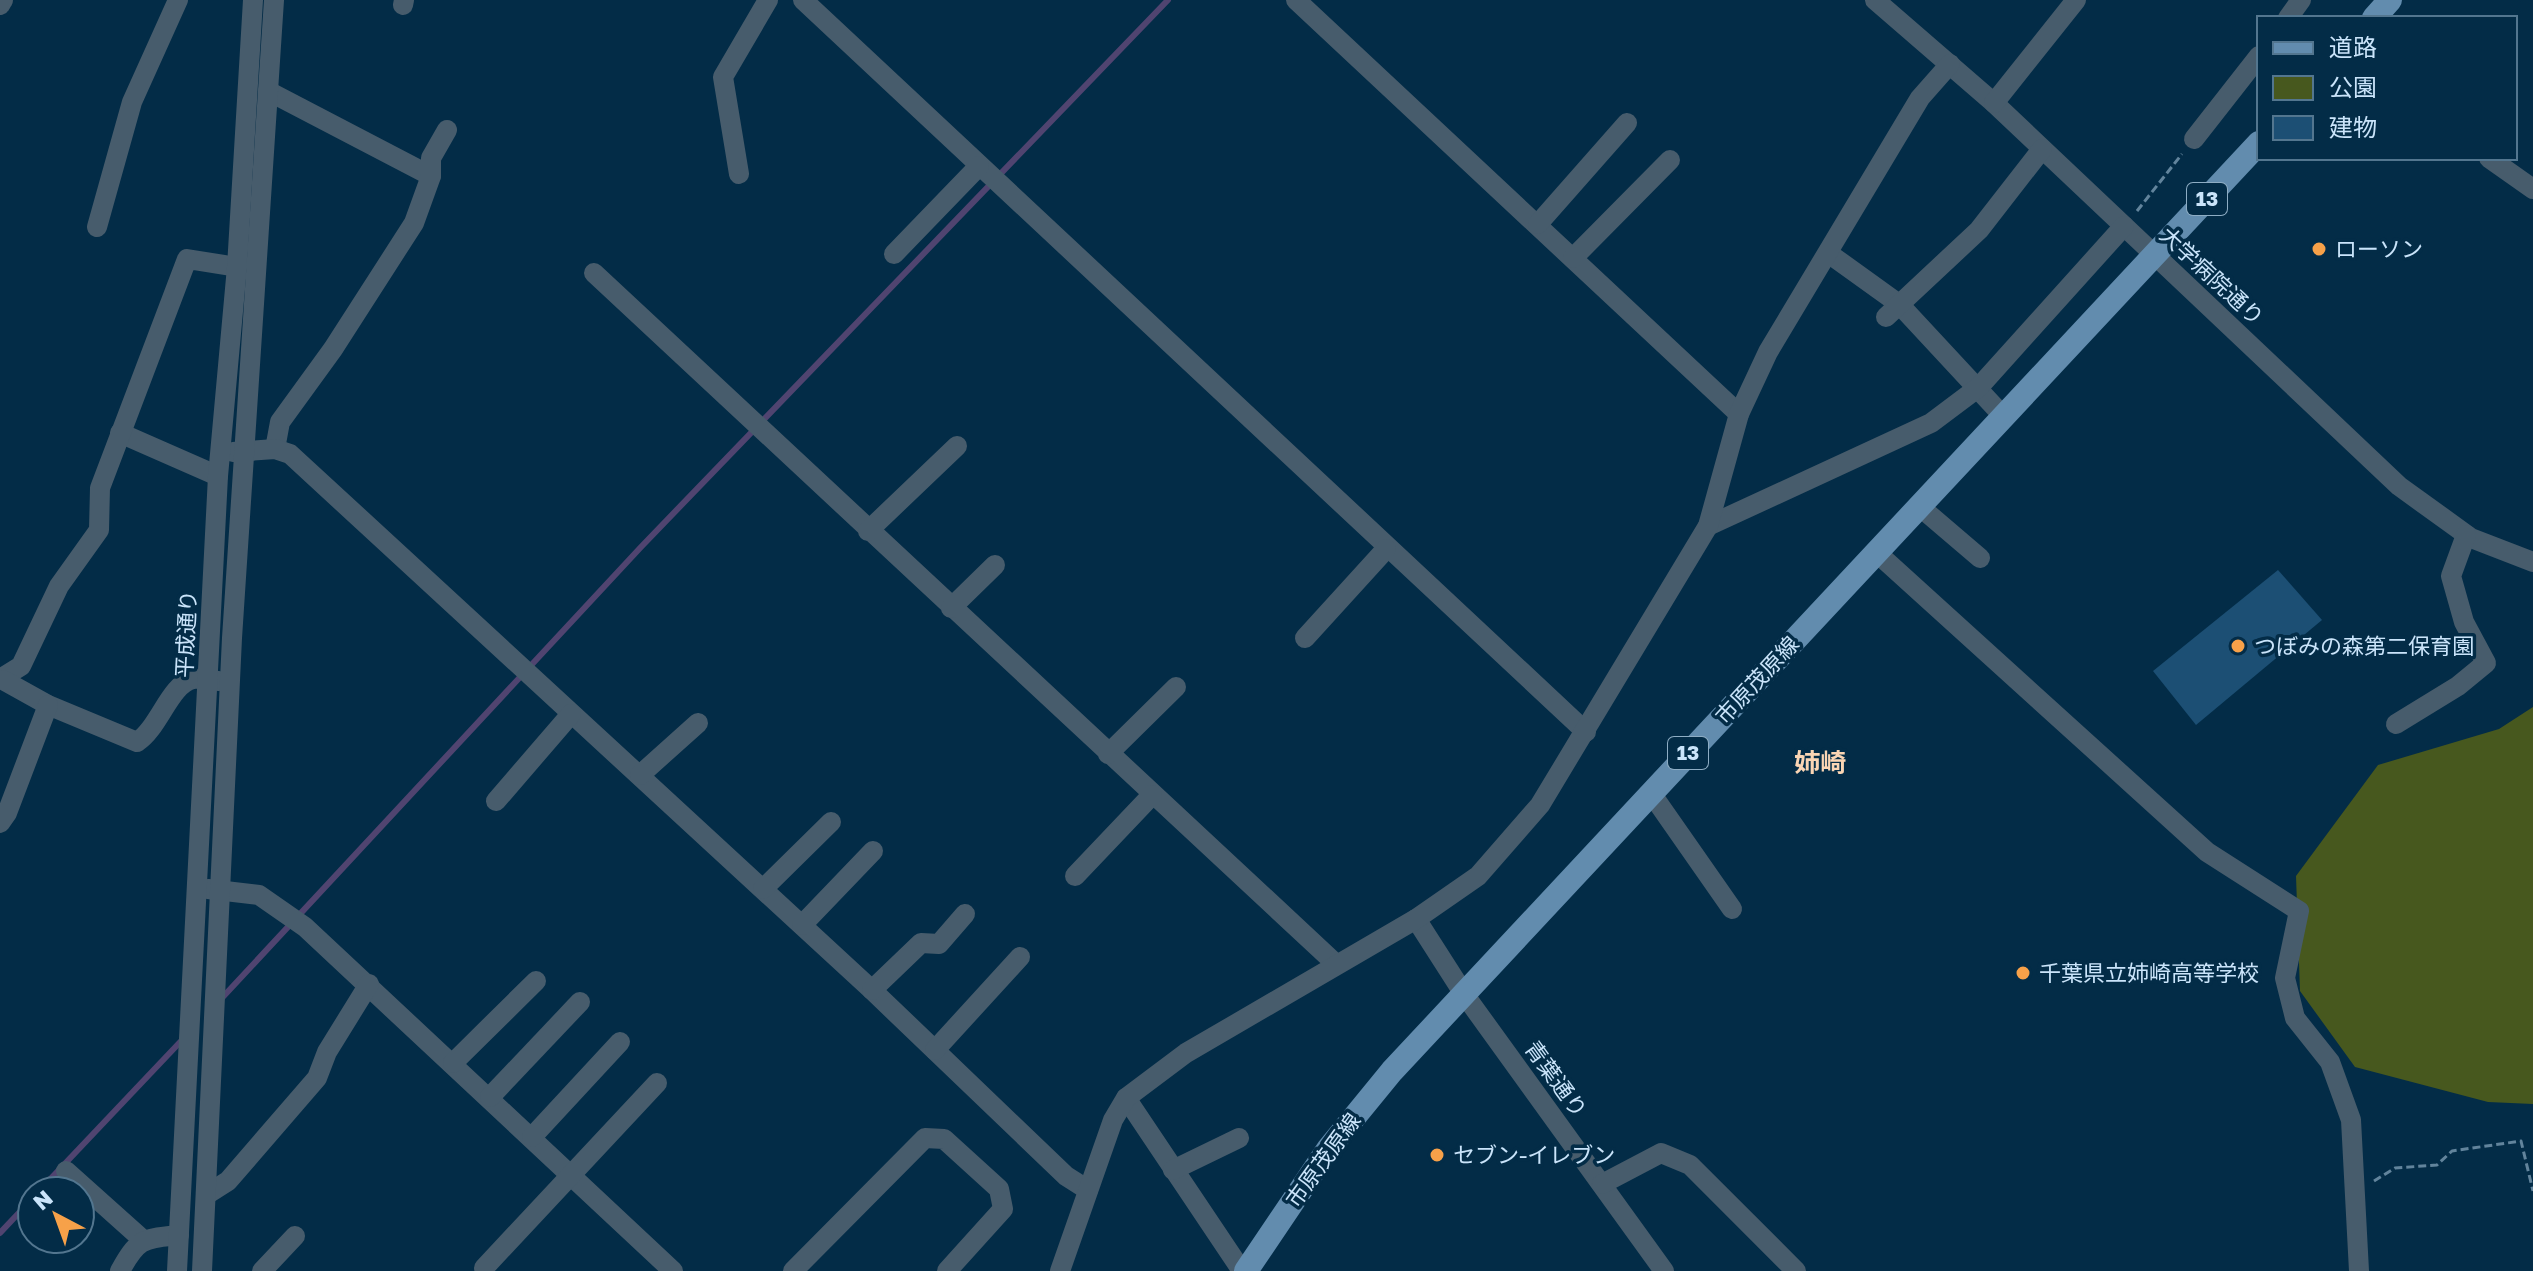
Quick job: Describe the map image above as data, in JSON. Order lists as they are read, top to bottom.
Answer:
{
  "streets": {
    "main road": ["13", "市原茂原線"],
    "street": ["大学病院通り", "平成通り", "青葉通り"]
  },
  "crossings": [
    ["大学病院通り", "市原茂原線"],
    ["市原茂原線", "青葉通り"]
  ],
  "districts": ["姉崎"],
  "places": [
    "ローソン",
    "つぼみの森第二保育園",
    "千葉県立姉崎高等学校",
    "セブン-イレブン"
  ],
  "legend": ["道路", "公園", "建物"],
  "north": "top left"
}
